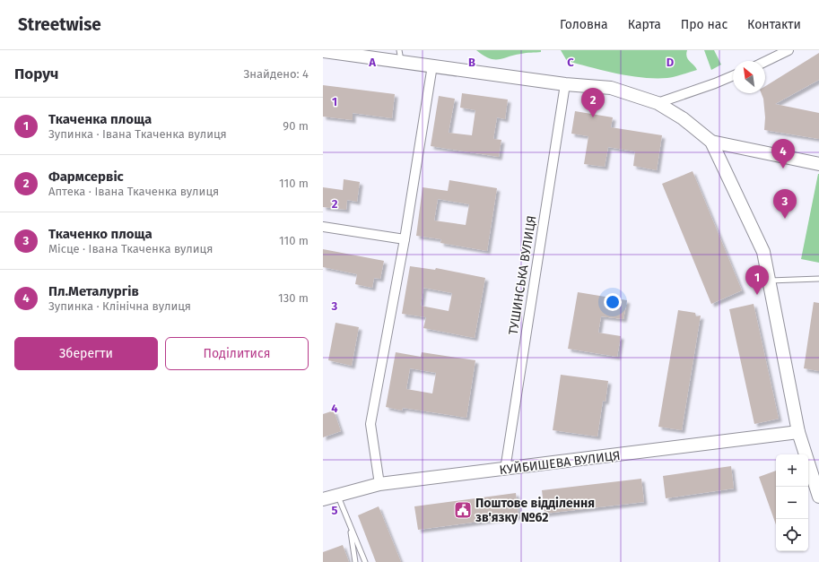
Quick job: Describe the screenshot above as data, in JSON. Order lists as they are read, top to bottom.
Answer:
{
  "streets": {
    "main road": ["КУЙБИШЕВА ВУЛИЦЯ"],
    "street": ["ТУШИНСЬКА ВУЛИЦЯ"]
  },
  "crossings": [
    ["ТУШИНСЬКА ВУЛИЦЯ", "КУЙБИШЕВА ВУЛИЦЯ"]
  ],
  "places": {
    "public building": ["Поштове відділення зв'язку №62"]
  },
  "north": "top left",
  "page": {
    "header": "Streetwise",
    "nav": [
      "Головна",
      "Карта",
      "Про нас",
      "Контакти"
    ],
    "heading": ["Поруч", "Знайдено: 4"],
    "pins": [
      "2",
      "4",
      "3",
      "1"
    ],
    "list": [
      {
        "mark": "1",
        "name": "Ткаченка площа",
        "note": "Зупинка · Івана Ткаченка вулиця",
        "value": "90 m"
      },
      {
        "mark": "2",
        "name": "Фармсервіс",
        "note": "Аптека · Івана Ткаченка вулиця",
        "value": "110 m"
      },
      {
        "mark": "3",
        "name": "Ткаченко площа",
        "note": "Місце · Івана Ткаченка вулиця",
        "value": "110 m"
      },
      {
        "mark": "4",
        "name": "Пл.Металургів",
        "note": "Зупинка · Клінічна вулиця",
        "value": "130 m"
      }
    ],
    "buttons": ["Зберегти", "Поділитися"],
    "map_buttons": ["+", "−"]
  },
  "grid": {
    "columns": [
      "A",
      "B",
      "C",
      "D"
    ],
    "rows": [
      "1",
      "2",
      "3",
      "4",
      "5"
    ]
  }
}
